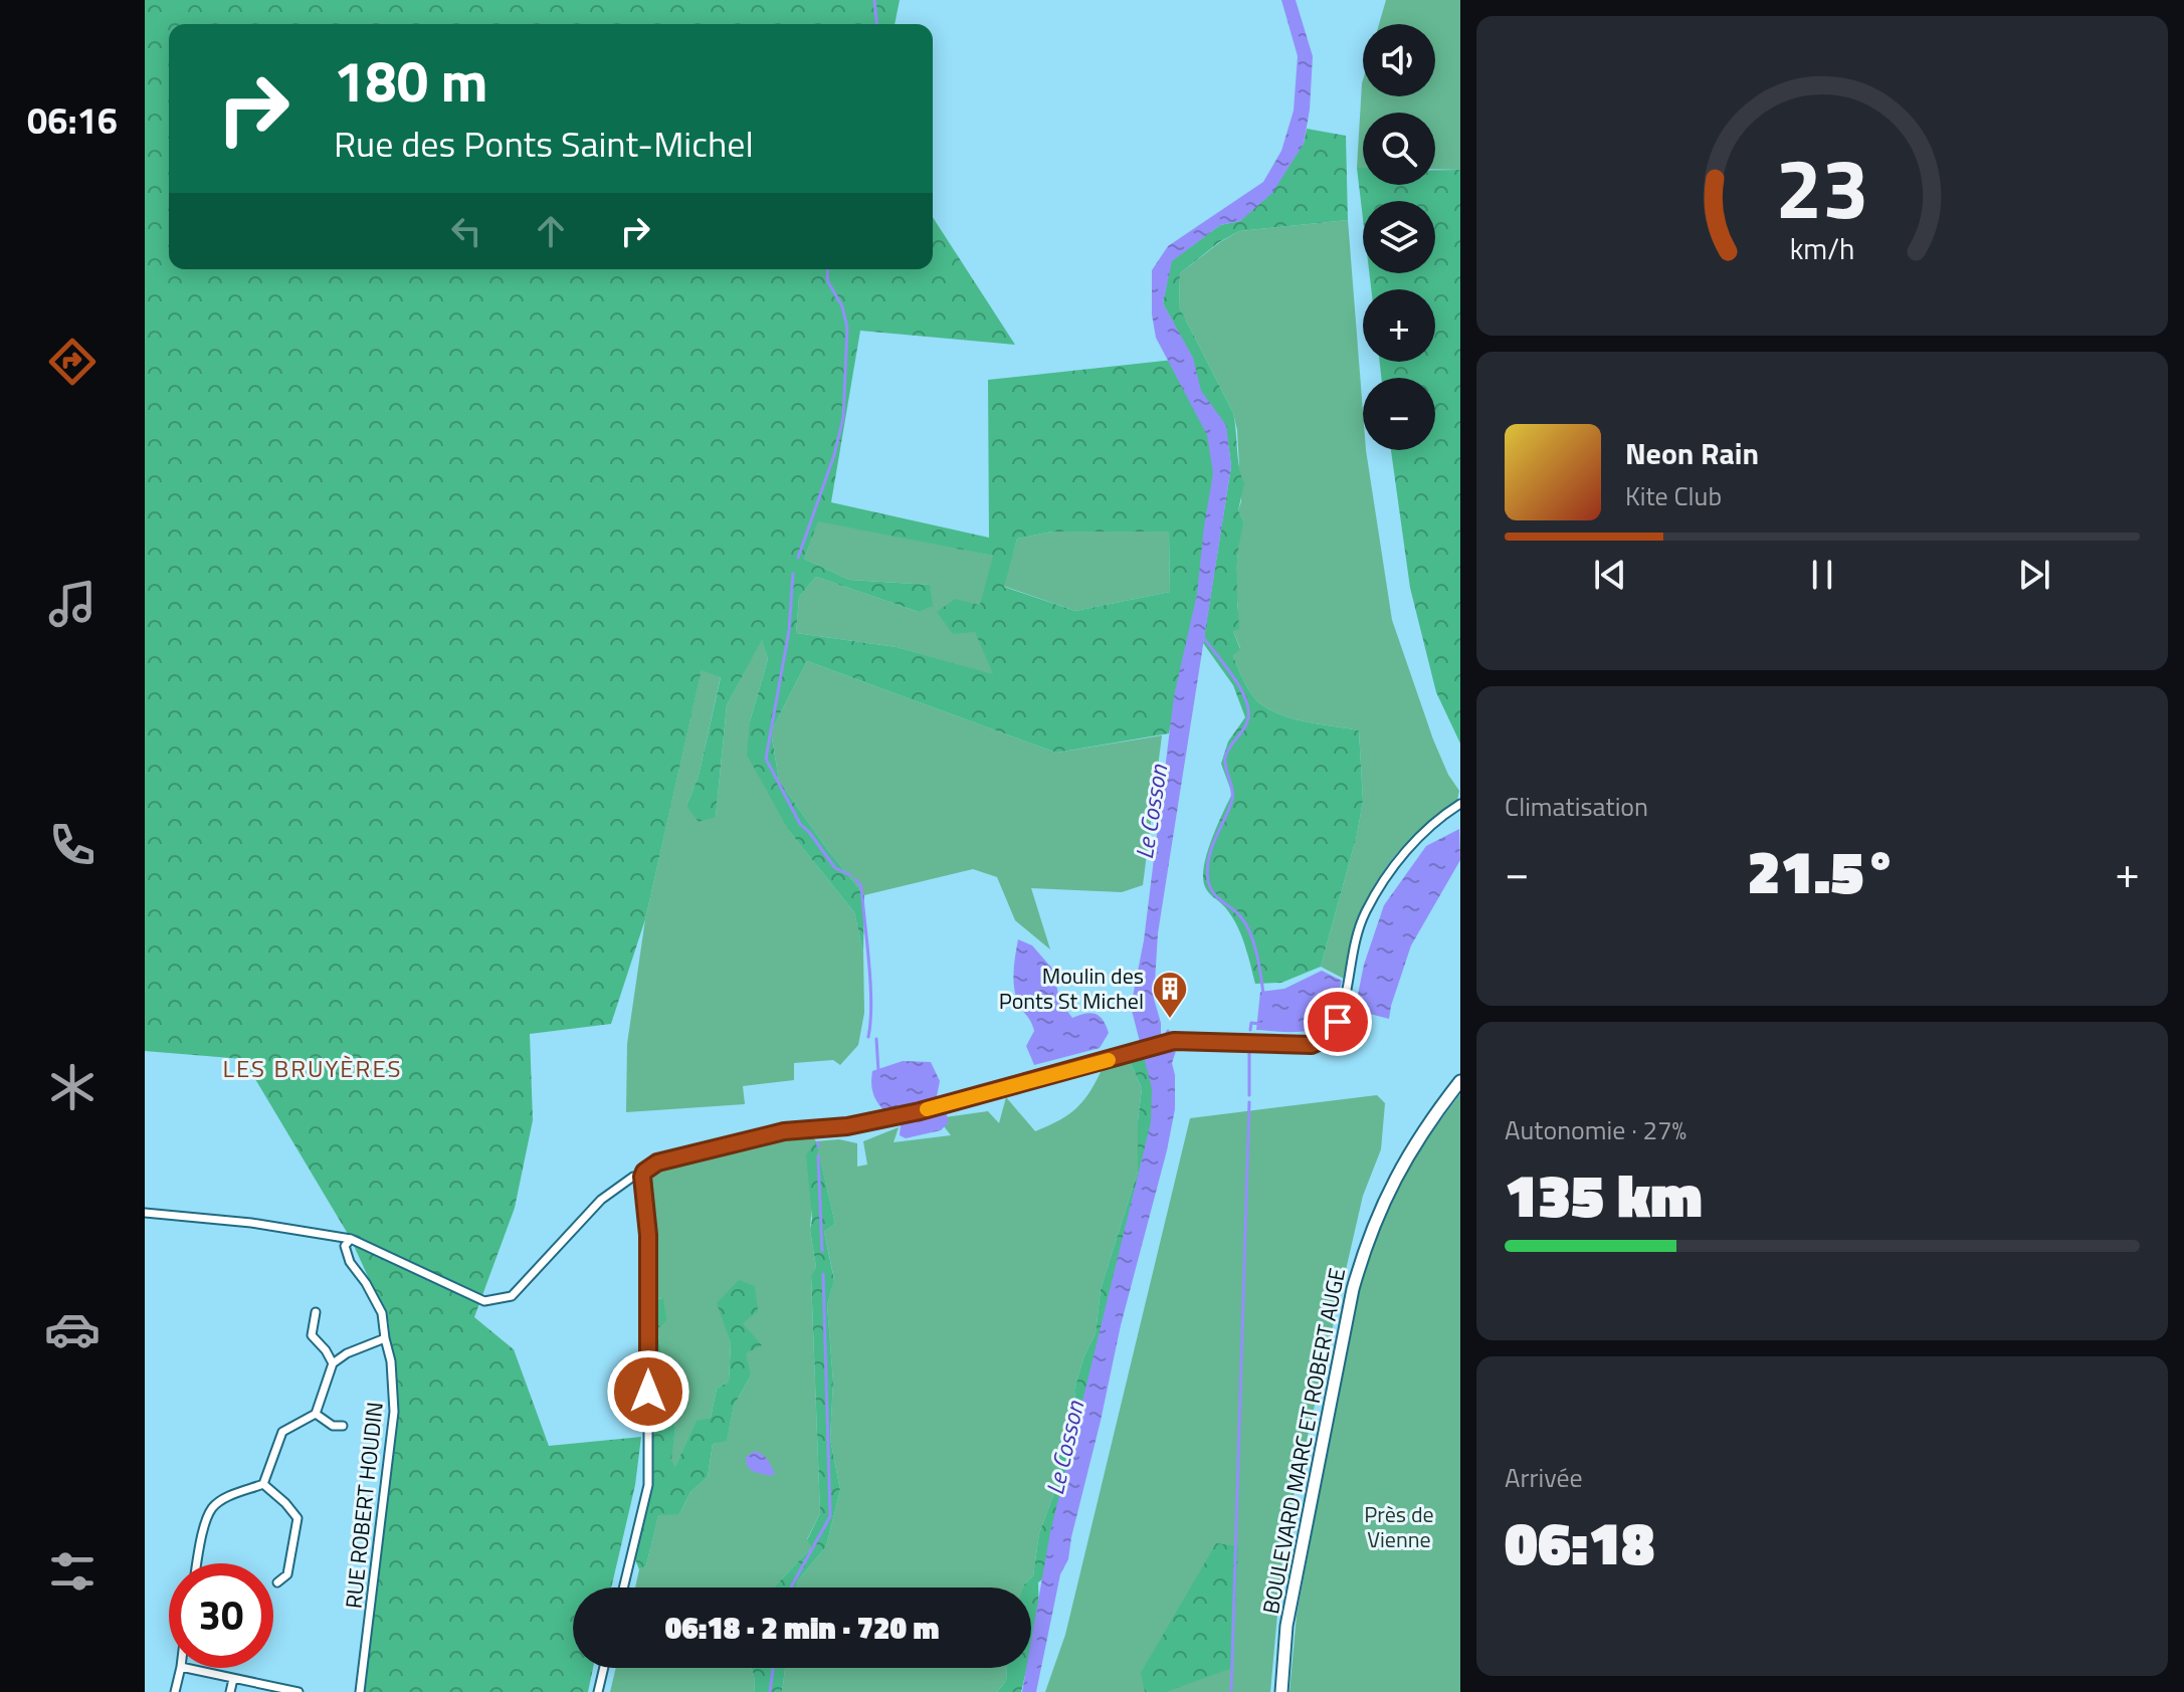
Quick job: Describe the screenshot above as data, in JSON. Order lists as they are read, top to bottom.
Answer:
{
  "streets": {
    "main road": ["BOULEVARD MARC ET ROBERT AUGE"],
    "street": ["RUE ROBERT HOUDIN"]
  },
  "districts": ["LES BRUYÈRES"],
  "water": ["Le Cosson"],
  "parks": ["Près de Vienne"],
  "places": {
    "building": ["Moulin des Ponts St Michel"]
  },
  "page": {
    "tabs": "06:16",
    "map_buttons": ["+", "−"],
    "turn": ["180 m", "Rue des Ponts Saint-Michel"],
    "song": ["Neon Rain", "Kite Club"],
    "tile": [
      "Climatisation",
      ["Autonomie · 27%", "135 km"],
      ["Arrivée", "06:18"]
    ],
    "heat": ["−", "21.5°", "+"],
    "limit": "30",
    "trip": "06:18 · 2 min · 720 m",
    "gauge": ["23", "km/h"]
  }
}
